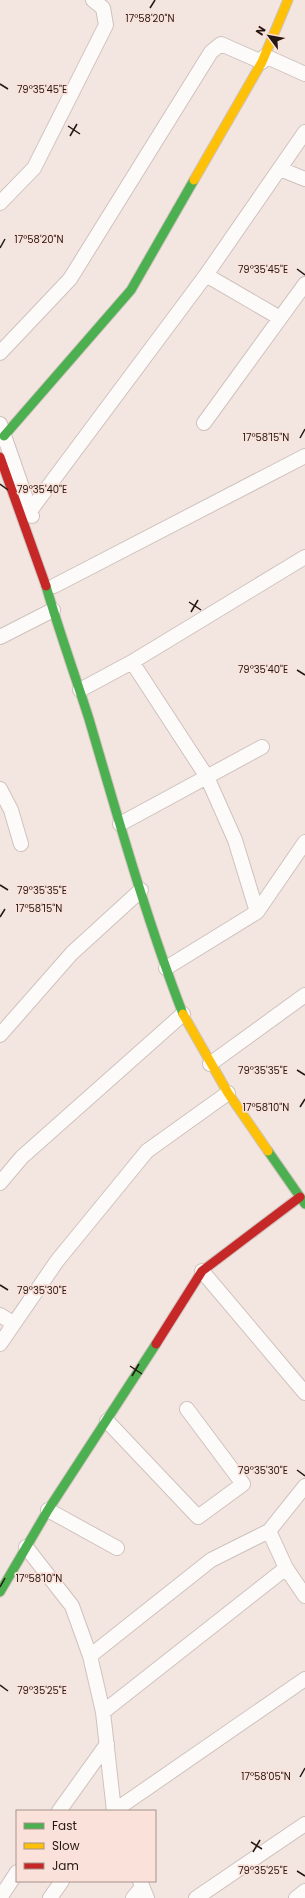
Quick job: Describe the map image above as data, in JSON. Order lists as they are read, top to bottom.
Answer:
{
  "legend": ["Fast", "Slow", "Jam"],
  "north": "top left",
  "coordinates": [
    "17°58'20\"N",
    "79°35'45\"E",
    "17°58'15\"N",
    "79°35'40\"E",
    "79°35'35\"E",
    "17°58'10\"N",
    "79°35'30\"E",
    "79°35'25\"E",
    "17°58'05\"N"
  ]
}
